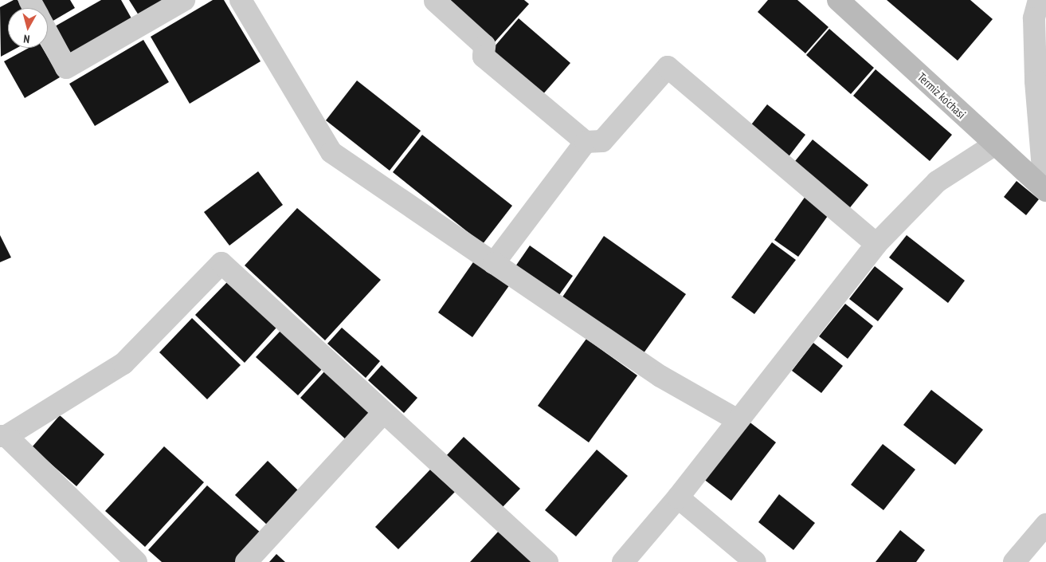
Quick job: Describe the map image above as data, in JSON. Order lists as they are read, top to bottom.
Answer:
{
  "streets": {
    "main road": ["Termiz ko'chasi"]
  },
  "north": "bottom"
}
